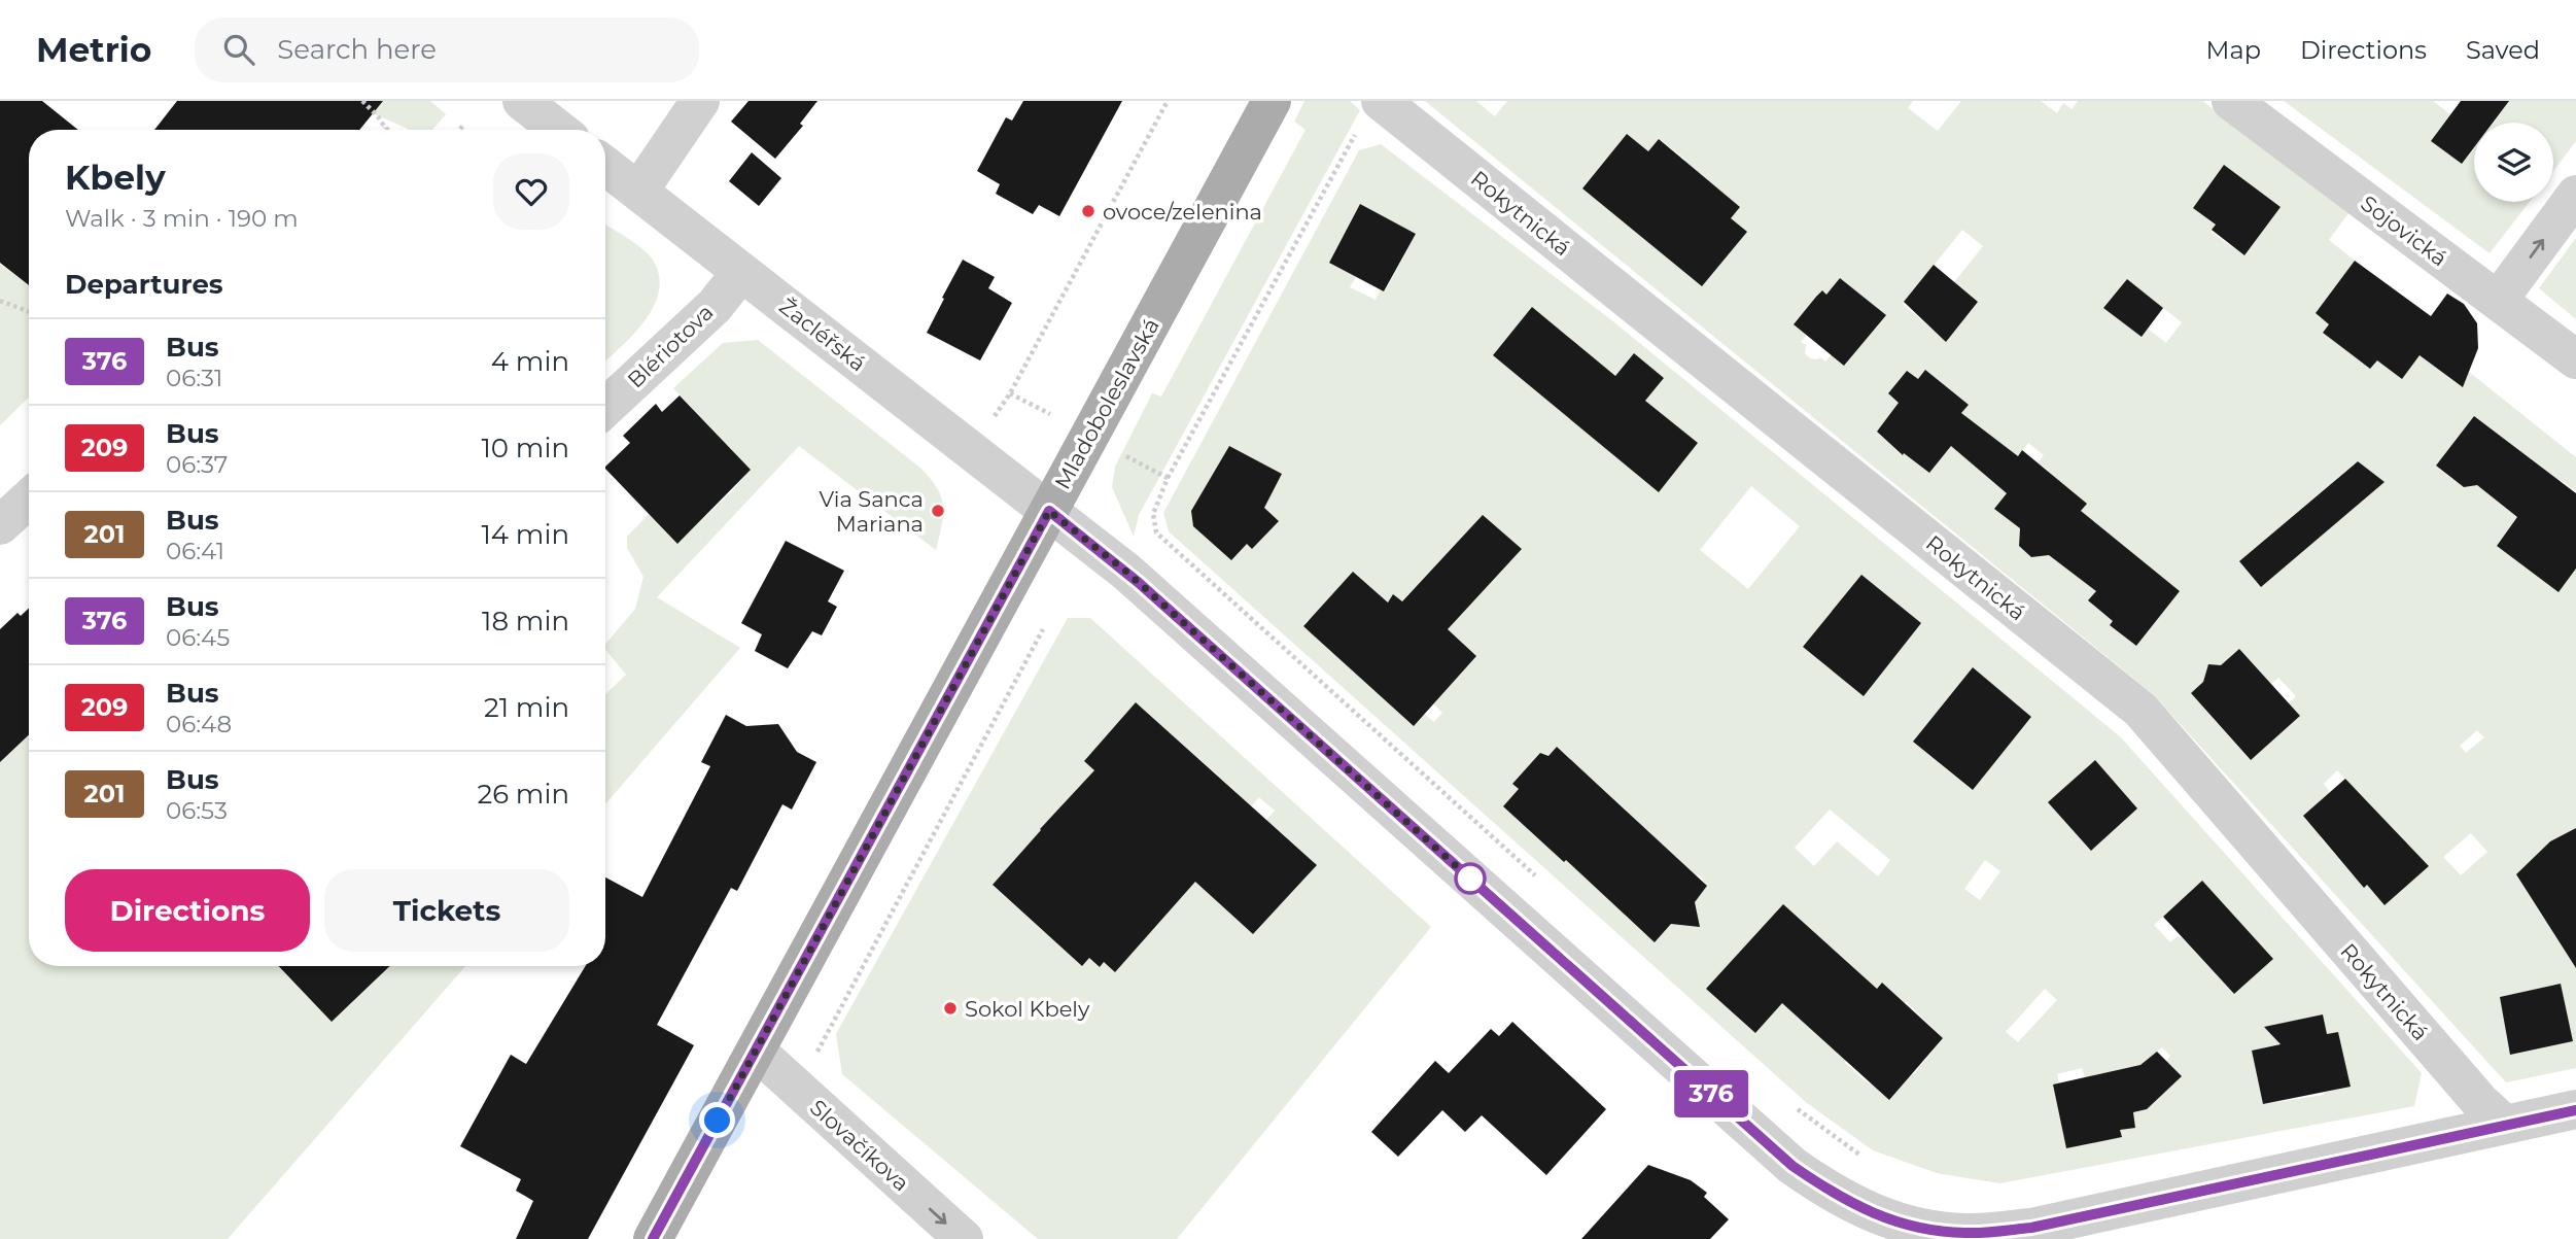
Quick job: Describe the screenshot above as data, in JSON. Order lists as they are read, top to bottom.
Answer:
{
  "streets": {
    "main road": ["Mladoboleslavská"],
    "street": [
      "Rokytnická",
      "Sojovická",
      "Žacléřská",
      "Blériotova",
      "Slovačíkova"
    ]
  },
  "crossings": [
    ["Rokytnická", "Žacléřská"],
    ["Žacléřská", "Blériotova"],
    ["Žacléřská", "Mladoboleslavská"],
    ["Mladoboleslavská", "Slovačíkova"]
  ],
  "one_way": ["Slovačíkova"],
  "places": ["ovoce/zelenina", "Via Sanca Mariana", "Sokol Kbely"],
  "lines": ["bus line 376"],
  "page": {
    "header": "Metrio",
    "search": "Search here",
    "nav": ["Map", "Directions", "Saved"],
    "on_map": "376",
    "heading": [
      ["Kbely", "Walk · 3 min · 190 m"],
      "Departures"
    ],
    "list": [
      {
        "mark": "376",
        "name": "Bus",
        "note": "06:31",
        "value": "4 min"
      },
      {
        "mark": "209",
        "name": "Bus",
        "note": "06:37",
        "value": "10 min"
      },
      {
        "mark": "201",
        "name": "Bus",
        "note": "06:41",
        "value": "14 min"
      },
      {
        "mark": "376",
        "name": "Bus",
        "note": "06:45",
        "value": "18 min"
      },
      {
        "mark": "209",
        "name": "Bus",
        "note": "06:48",
        "value": "21 min"
      },
      {
        "mark": "201",
        "name": "Bus",
        "note": "06:53",
        "value": "26 min"
      }
    ],
    "buttons": ["Directions", "Tickets"]
  }
}
